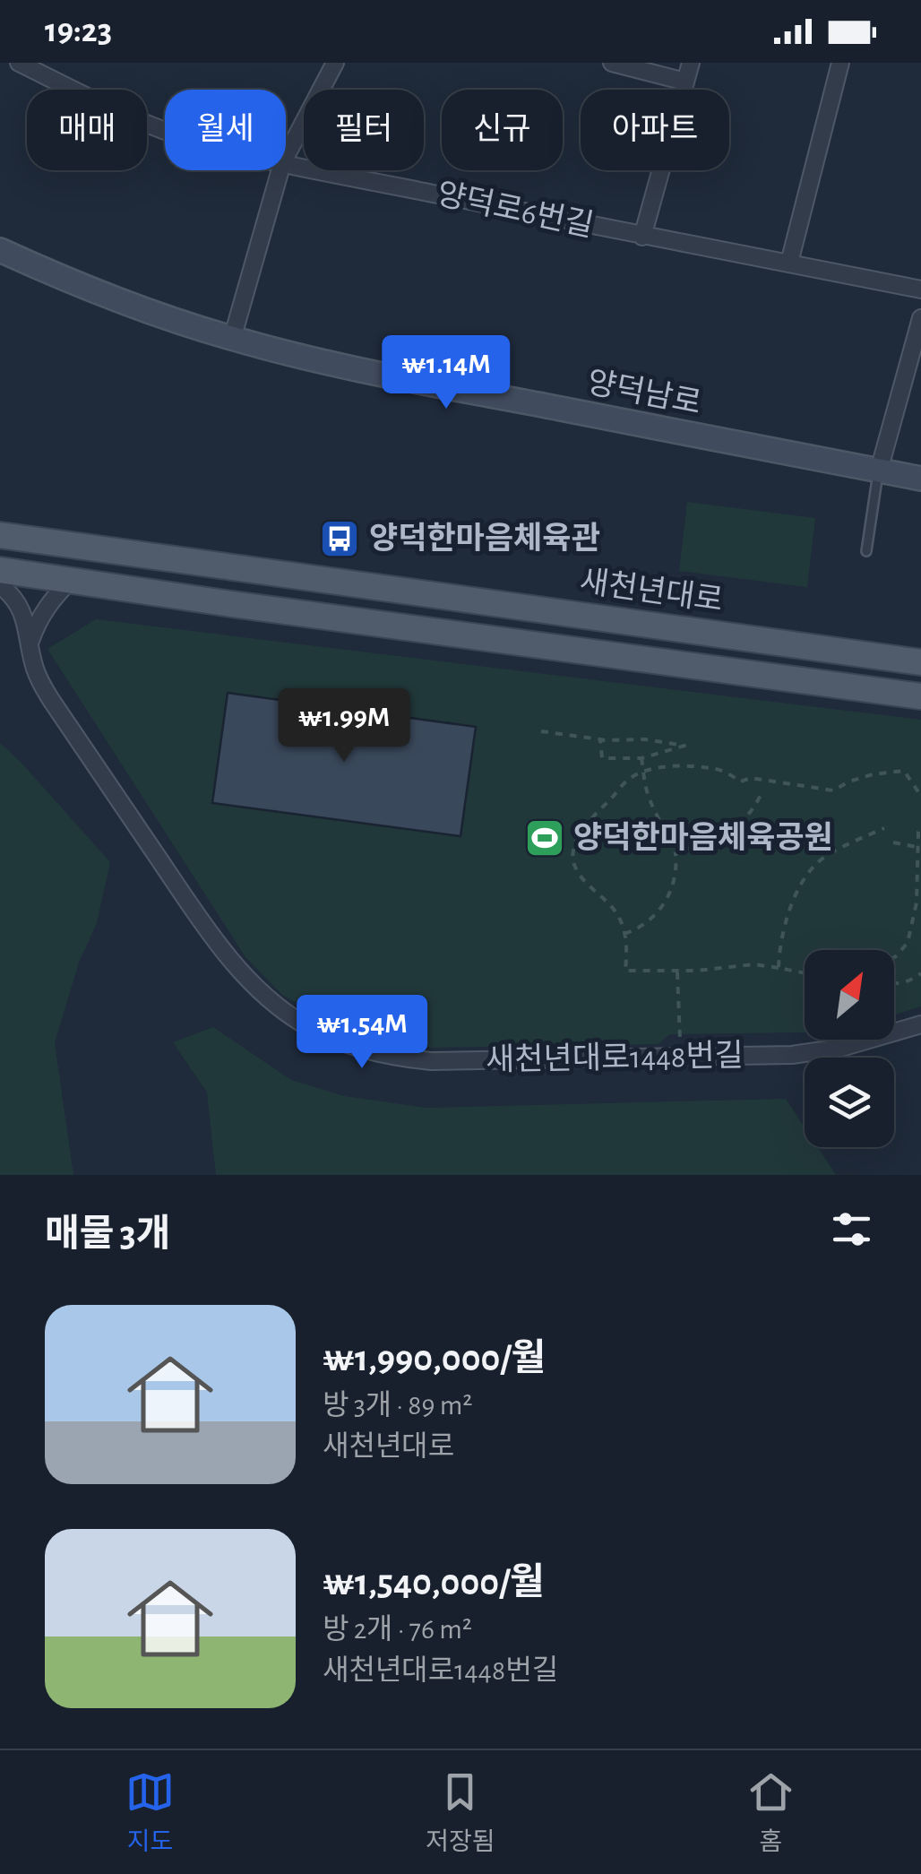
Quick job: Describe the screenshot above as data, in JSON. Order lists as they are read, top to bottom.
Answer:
{
  "streets": {
    "main road": ["새천년대로"],
    "street": ["양덕로6번길", "양덕남로", "새천년대로1448번길"]
  },
  "places": {
    "bus stop": ["양덕한마음체육관"],
    "sports": ["양덕한마음체육공원"]
  },
  "north": "top right",
  "page": {
    "status": "19:23",
    "chip": [
      "매매",
      "월세",
      "필터",
      "신규",
      "아파트"
    ],
    "price": ["₩1.14M", "₩1.99M", "₩1.54M"],
    "heading": "매물 3개",
    "list": [
      {
        "name": "₩1,990,000/월",
        "note": "방 3개 · 89 m² · 새천년대로"
      },
      {
        "name": "₩1,540,000/월",
        "note": "방 2개 · 76 m² · 새천년대로1448번길"
      }
    ],
    "tabs": ["지도", "저장됨", "홈"]
  }
}
